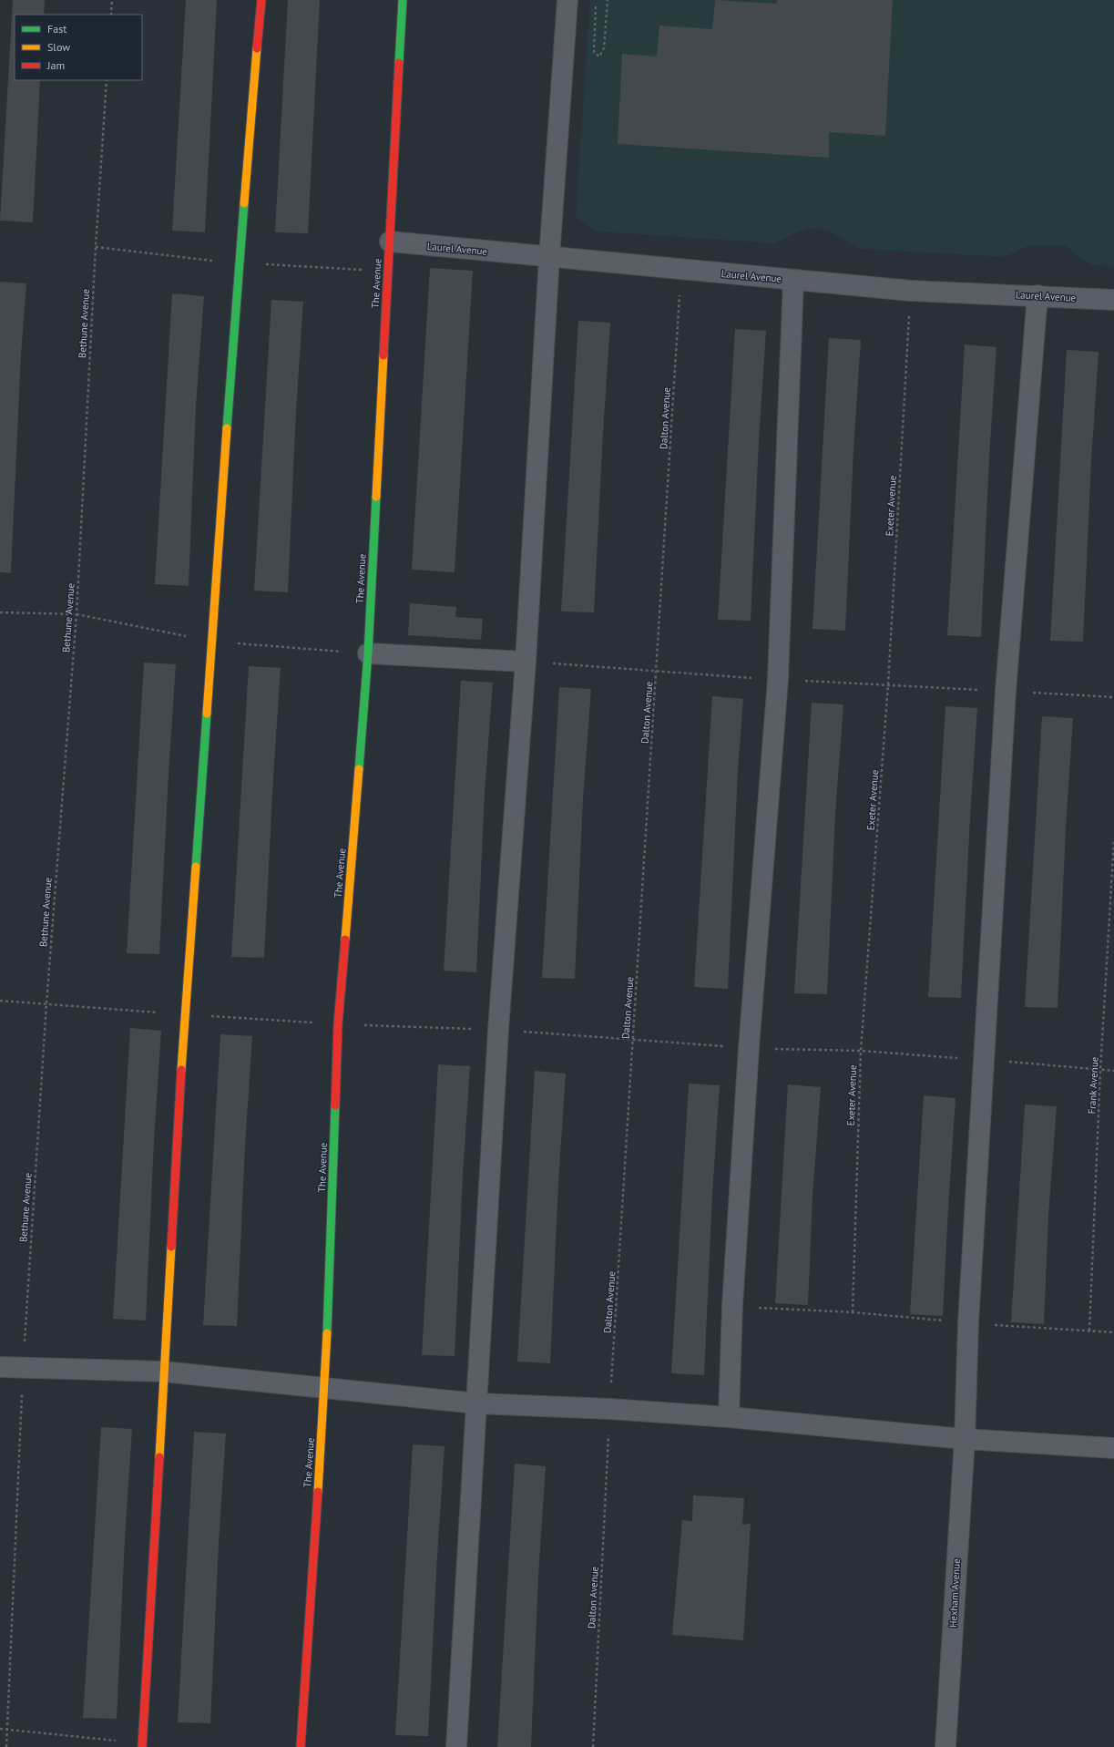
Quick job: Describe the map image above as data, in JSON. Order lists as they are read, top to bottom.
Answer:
{
  "streets": {
    "street": ["Laurel Avenue", "The Avenue", "Hexham Avenue"],
    "path": [
      "Bethune Avenue",
      "Dalton Avenue",
      "Exeter Avenue",
      "Frank Avenue"
    ]
  },
  "crossings": [
    ["Laurel Avenue", "The Avenue"],
    ["Laurel Avenue", "Dalton Avenue"],
    ["Laurel Avenue", "Exeter Avenue"],
    ["Laurel Avenue", "Hexham Avenue"]
  ],
  "legend": ["Fast", "Slow", "Jam"]
}
